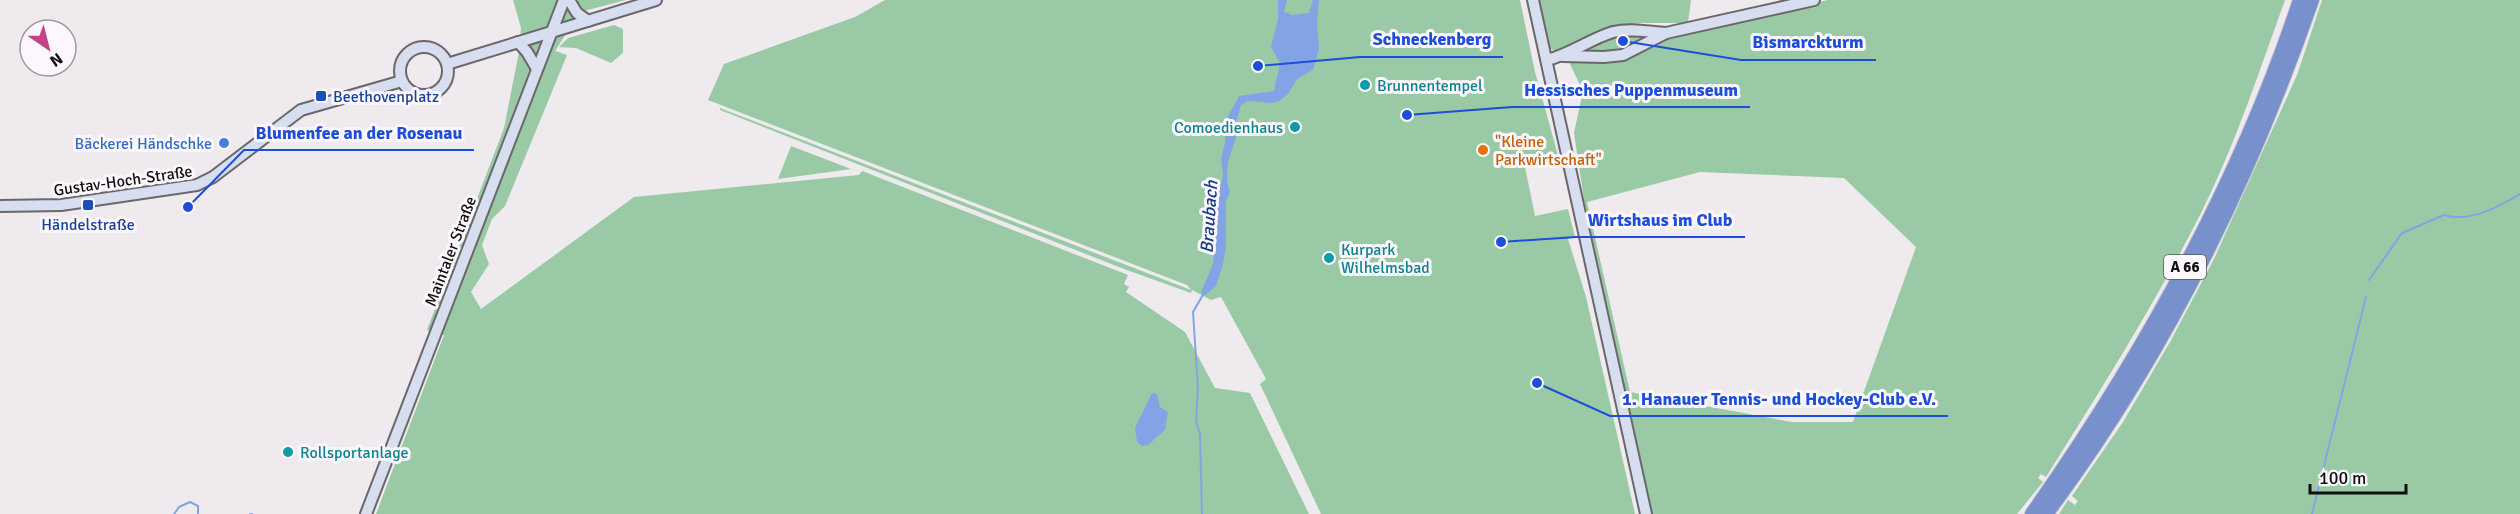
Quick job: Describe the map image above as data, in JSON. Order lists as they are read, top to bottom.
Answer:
{
  "streets": {
    "highway": ["A 66"],
    "main road": ["Gustav-Hoch-Straße", "Maintaler Straße"]
  },
  "water": ["Braubach"],
  "places": {
    "other": [
      "Bismarckturm",
      "Schneckenberg",
      "Brunnentempel",
      "Hessisches Puppenmuseum",
      "Comoedienhaus",
      "Bäckerei Händschke",
      "\"Kleine Parkwirtschaft\"",
      "Blumenfee an der Rosenau",
      "Wirtshaus im Club",
      "Kurpark Wilhelmsbad",
      "1. Hanauer Tennis- und Hockey-Club e.V.",
      "Rollsportanlage"
    ],
    "transit": ["Beethovenplatz", "Händelstraße"]
  },
  "scale_bar": "100 m",
  "north": "bottom right"
}
